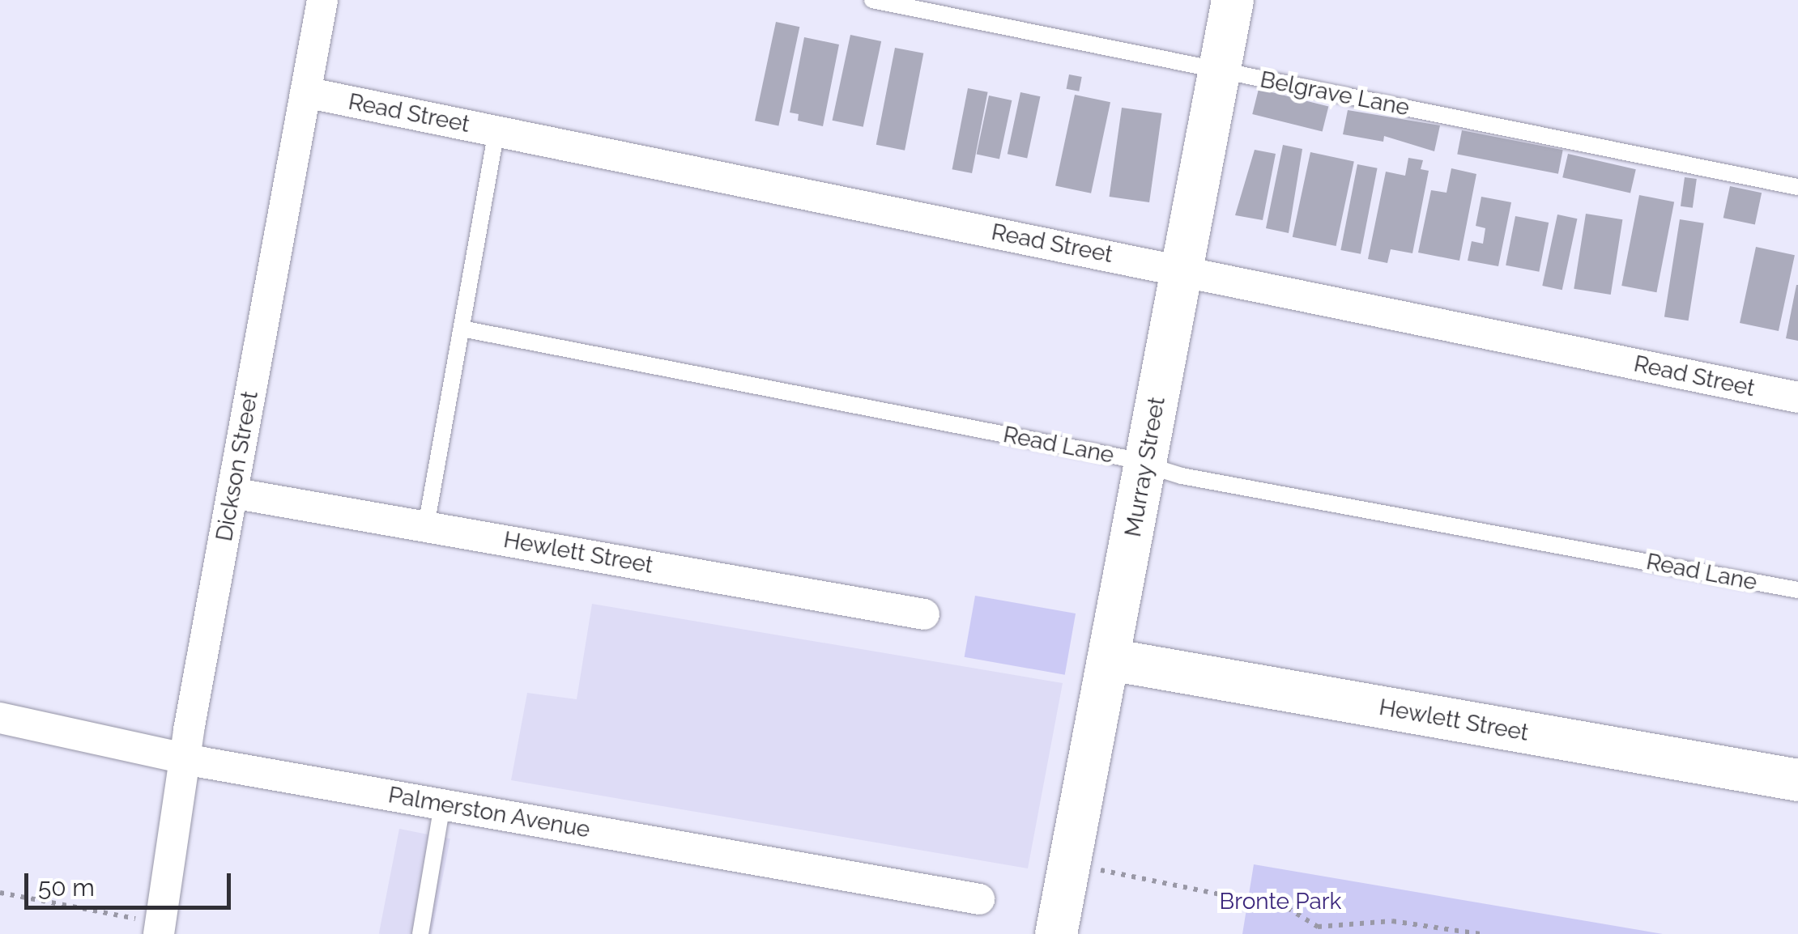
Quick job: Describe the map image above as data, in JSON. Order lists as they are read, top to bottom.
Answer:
{
  "streets": {
    "main road": ["Murray Street", "Hewlett Street"],
    "street": ["Read Street", "Dickson Street", "Palmerston Avenue"],
    "lane": ["Belgrave Lane", "Read Lane"]
  },
  "crossings": [
    ["Belgrave Lane", "Murray Street"],
    ["Read Street", "Dickson Street"],
    ["Read Street", "Murray Street"],
    ["Read Lane", "Murray Street"],
    ["Dickson Street", "Hewlett Street"],
    ["Dickson Street", "Palmerston Avenue"],
    ["Murray Street", "Hewlett Street"]
  ],
  "parks": ["Bronte Park"],
  "scale_bar": "50 m"
}
